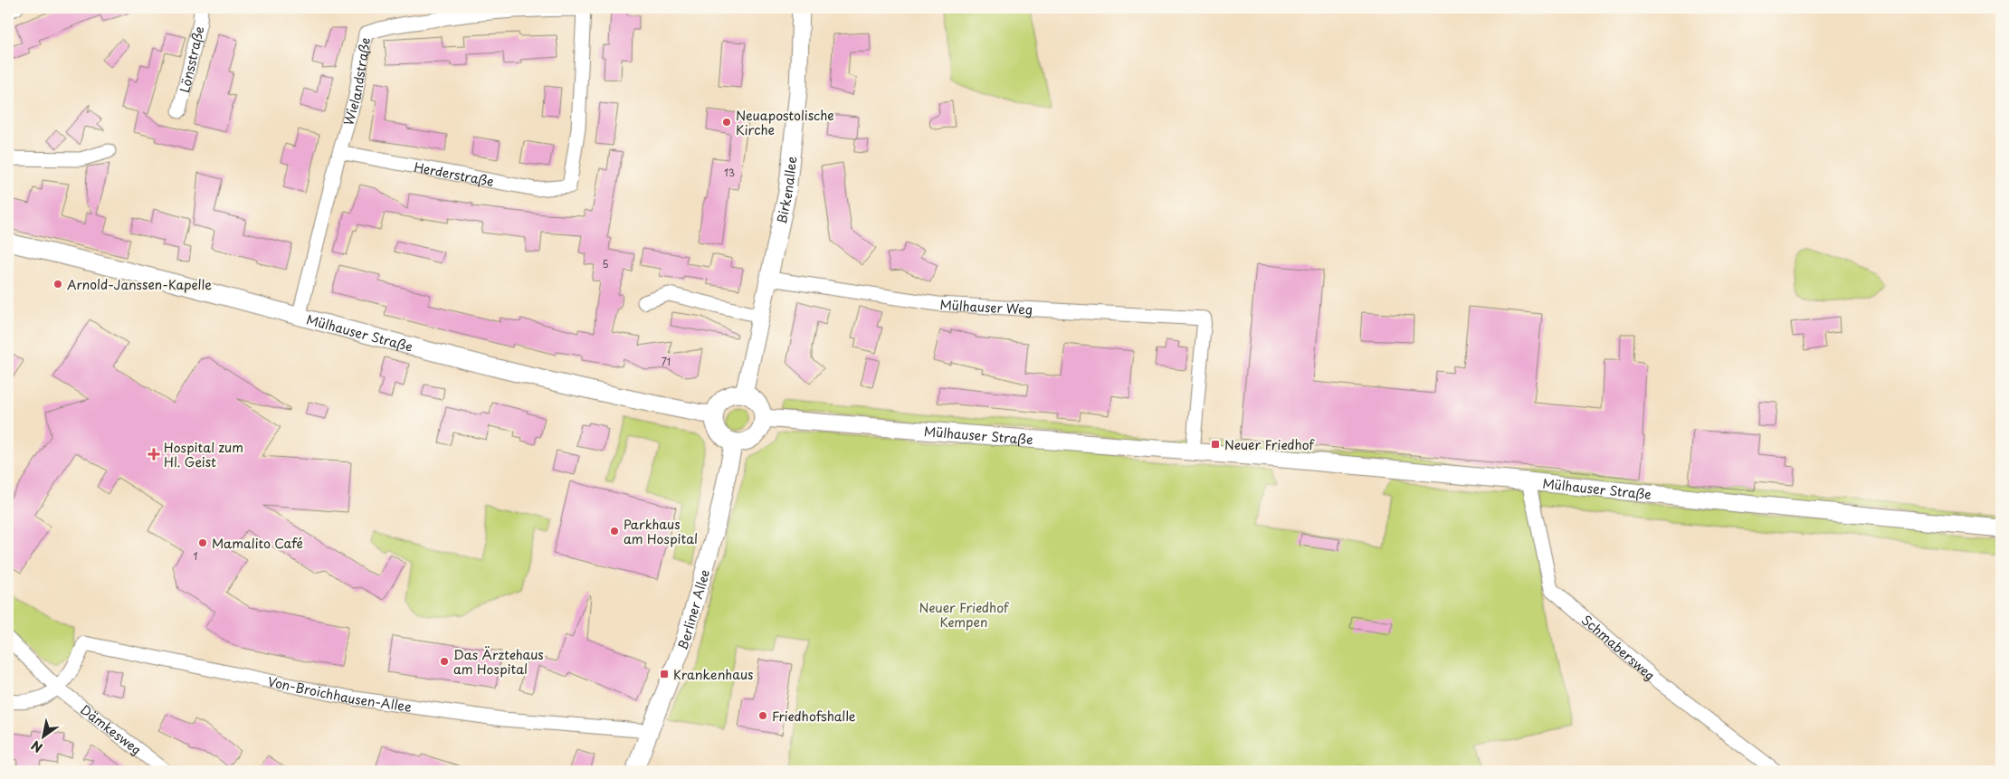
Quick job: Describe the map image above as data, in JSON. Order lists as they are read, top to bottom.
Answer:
{
  "streets": {
    "street": [
      "Lönsstraße",
      "Wielandstraße",
      "Herderstraße",
      "Birkenallee",
      "Mülhauser Weg",
      "Mülhauser Straße",
      "Berliner Allee",
      "Schmabersweg",
      "Von-Broichhausen-Allee",
      "Dämkesweg"
    ]
  },
  "crossings": [
    ["Wielandstraße", "Herderstraße"],
    ["Wielandstraße", "Mülhauser Straße"],
    ["Birkenallee", "Mülhauser Weg"],
    ["Birkenallee", "Mülhauser Straße"],
    ["Birkenallee", "Berliner Allee"],
    ["Mülhauser Weg", "Mülhauser Straße"],
    ["Mülhauser Straße", "Berliner Allee"],
    ["Mülhauser Straße", "Schmabersweg"],
    ["Berliner Allee", "Von-Broichhausen-Allee"],
    ["Von-Broichhausen-Allee", "Dämkesweg"]
  ],
  "parks": ["Neuer Friedhof Kempen"],
  "places": {
    "other": [
      "Neuapostolische Kirche",
      "Arnold-Janssen-Kapelle",
      "Parkhaus am Hospital",
      "Mamalito Café",
      "Das Ärztehaus am Hospital",
      "Friedhofshalle"
    ],
    "transit": ["Neuer Friedhof", "Krankenhaus"],
    "health": ["Hospital zum Hl. Geist"]
  },
  "house_numbers": [
    "13",
    "5",
    "71",
    "1"
  ],
  "north": "bottom left"
}
